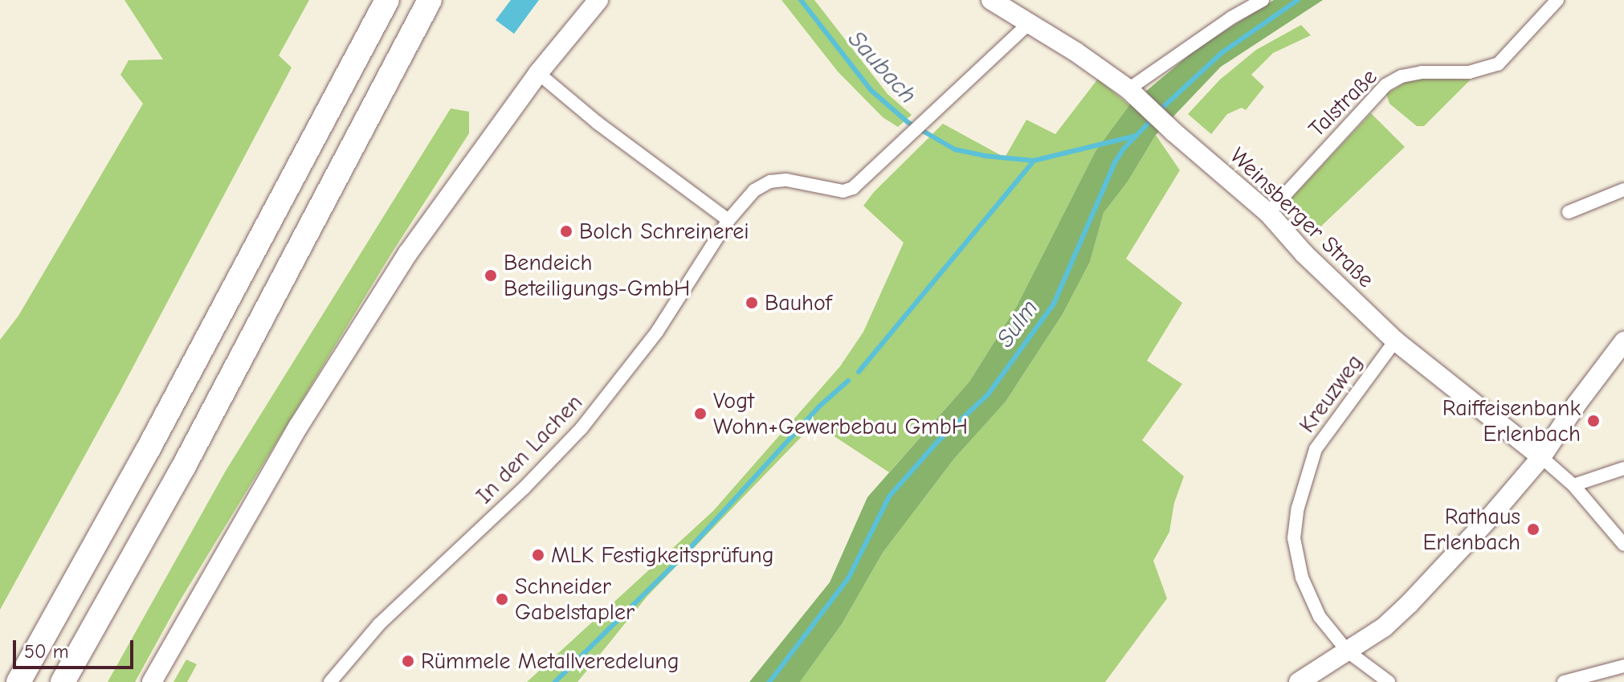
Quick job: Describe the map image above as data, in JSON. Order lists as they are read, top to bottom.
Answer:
{
  "streets": {
    "street": [
      "Talstraße",
      "Weinsberger Straße",
      "Kreuzweg",
      "In den Lachen"
    ]
  },
  "crossings": [
    ["Talstraße", "Weinsberger Straße"],
    ["Weinsberger Straße", "Kreuzweg"],
    ["Weinsberger Straße", "In den Lachen"]
  ],
  "water": ["Saubach", "Sulm"],
  "places": [
    "Bolch Schreinerei",
    "Bendeich Beteiligungs-GmbH",
    "Bauhof",
    "Vogt Wohn+Gewerbebau GmbH",
    "Raiffeisenbank Erlenbach",
    "Rathaus Erlenbach",
    "MLK Festigkeitsprüfung",
    "Schneider Gabelstapler",
    "Rümmele Metallveredelung"
  ],
  "scale_bar": "50 m"
}
